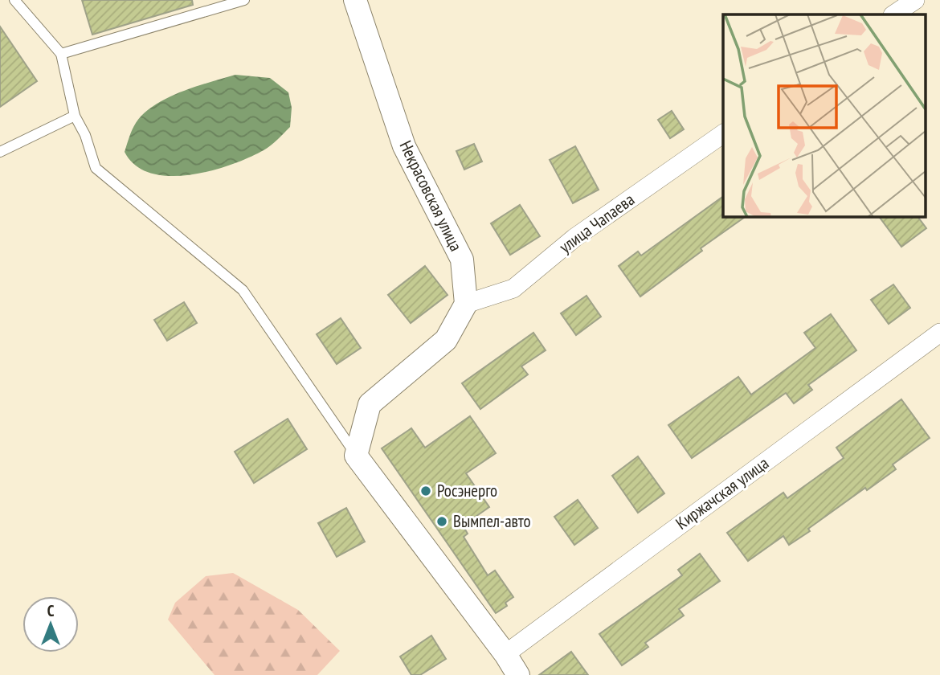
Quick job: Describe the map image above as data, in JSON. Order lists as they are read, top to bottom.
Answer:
{
  "streets": {
    "street": ["Некрасовская улица", "улица Чапаева", "Киржачская улица"]
  },
  "crossings": [
    ["Некрасовская улица", "улица Чапаева"]
  ],
  "places": ["Росэнерго", "Вымпел-авто"],
  "north": "top"
}
